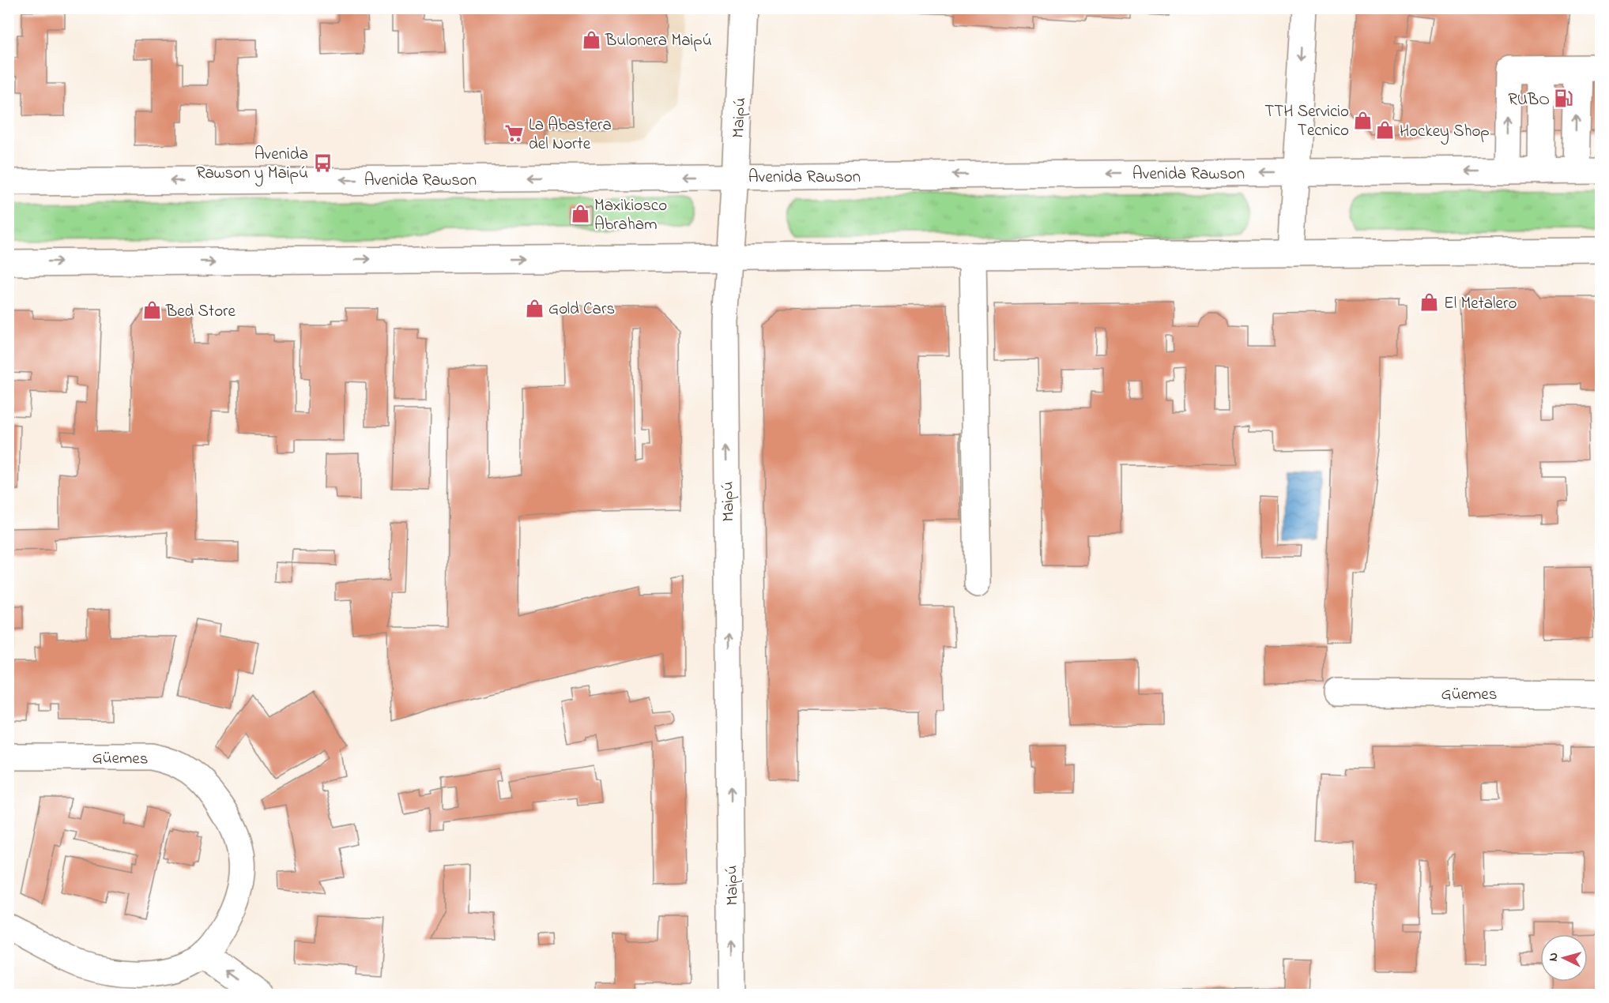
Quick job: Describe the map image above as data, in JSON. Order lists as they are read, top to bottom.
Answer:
{
  "streets": {
    "main road": ["Maipú", "Avenida Rawson", "Güemes"]
  },
  "crossings": [
    ["Maipú", "Avenida Rawson"]
  ],
  "one_way": ["Maipú"],
  "places": {
    "shop": [
      "Bulonera Maipú",
      "TTH Servicio Tecnico",
      "Hockey Shop",
      "Maxikiosco Abraham",
      "El Metalero",
      "Gold Cars",
      "Bed Store"
    ],
    "fuel station": ["RUBO"],
    "supermarket": ["La Abastera del Norte"],
    "bus stop": ["Avenida Rawson y Maipú"]
  },
  "north": "left"
}
